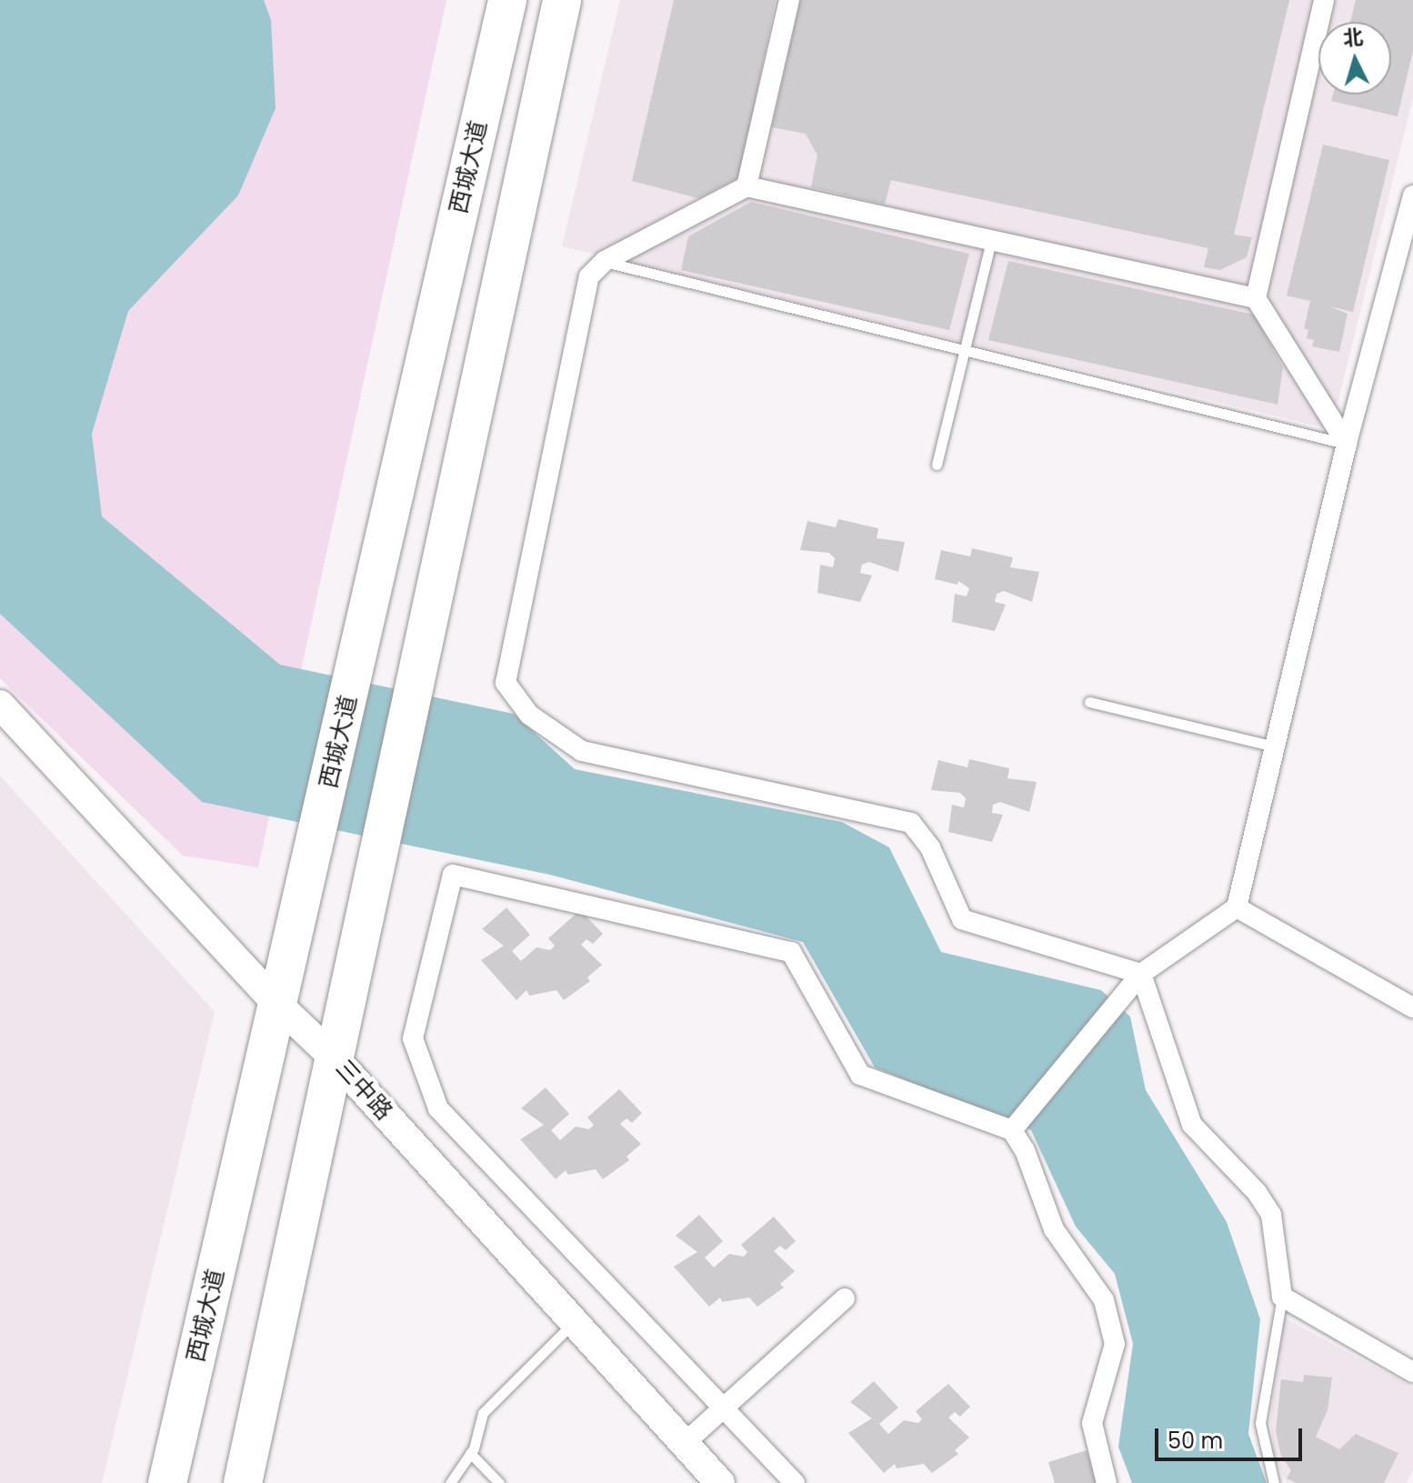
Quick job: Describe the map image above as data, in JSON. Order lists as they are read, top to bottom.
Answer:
{
  "streets": {
    "highway": ["西城大道"],
    "main road": ["三中路"]
  },
  "crossings": [
    ["西城大道", "三中路"]
  ],
  "scale_bar": "50 m",
  "north": "top"
}
